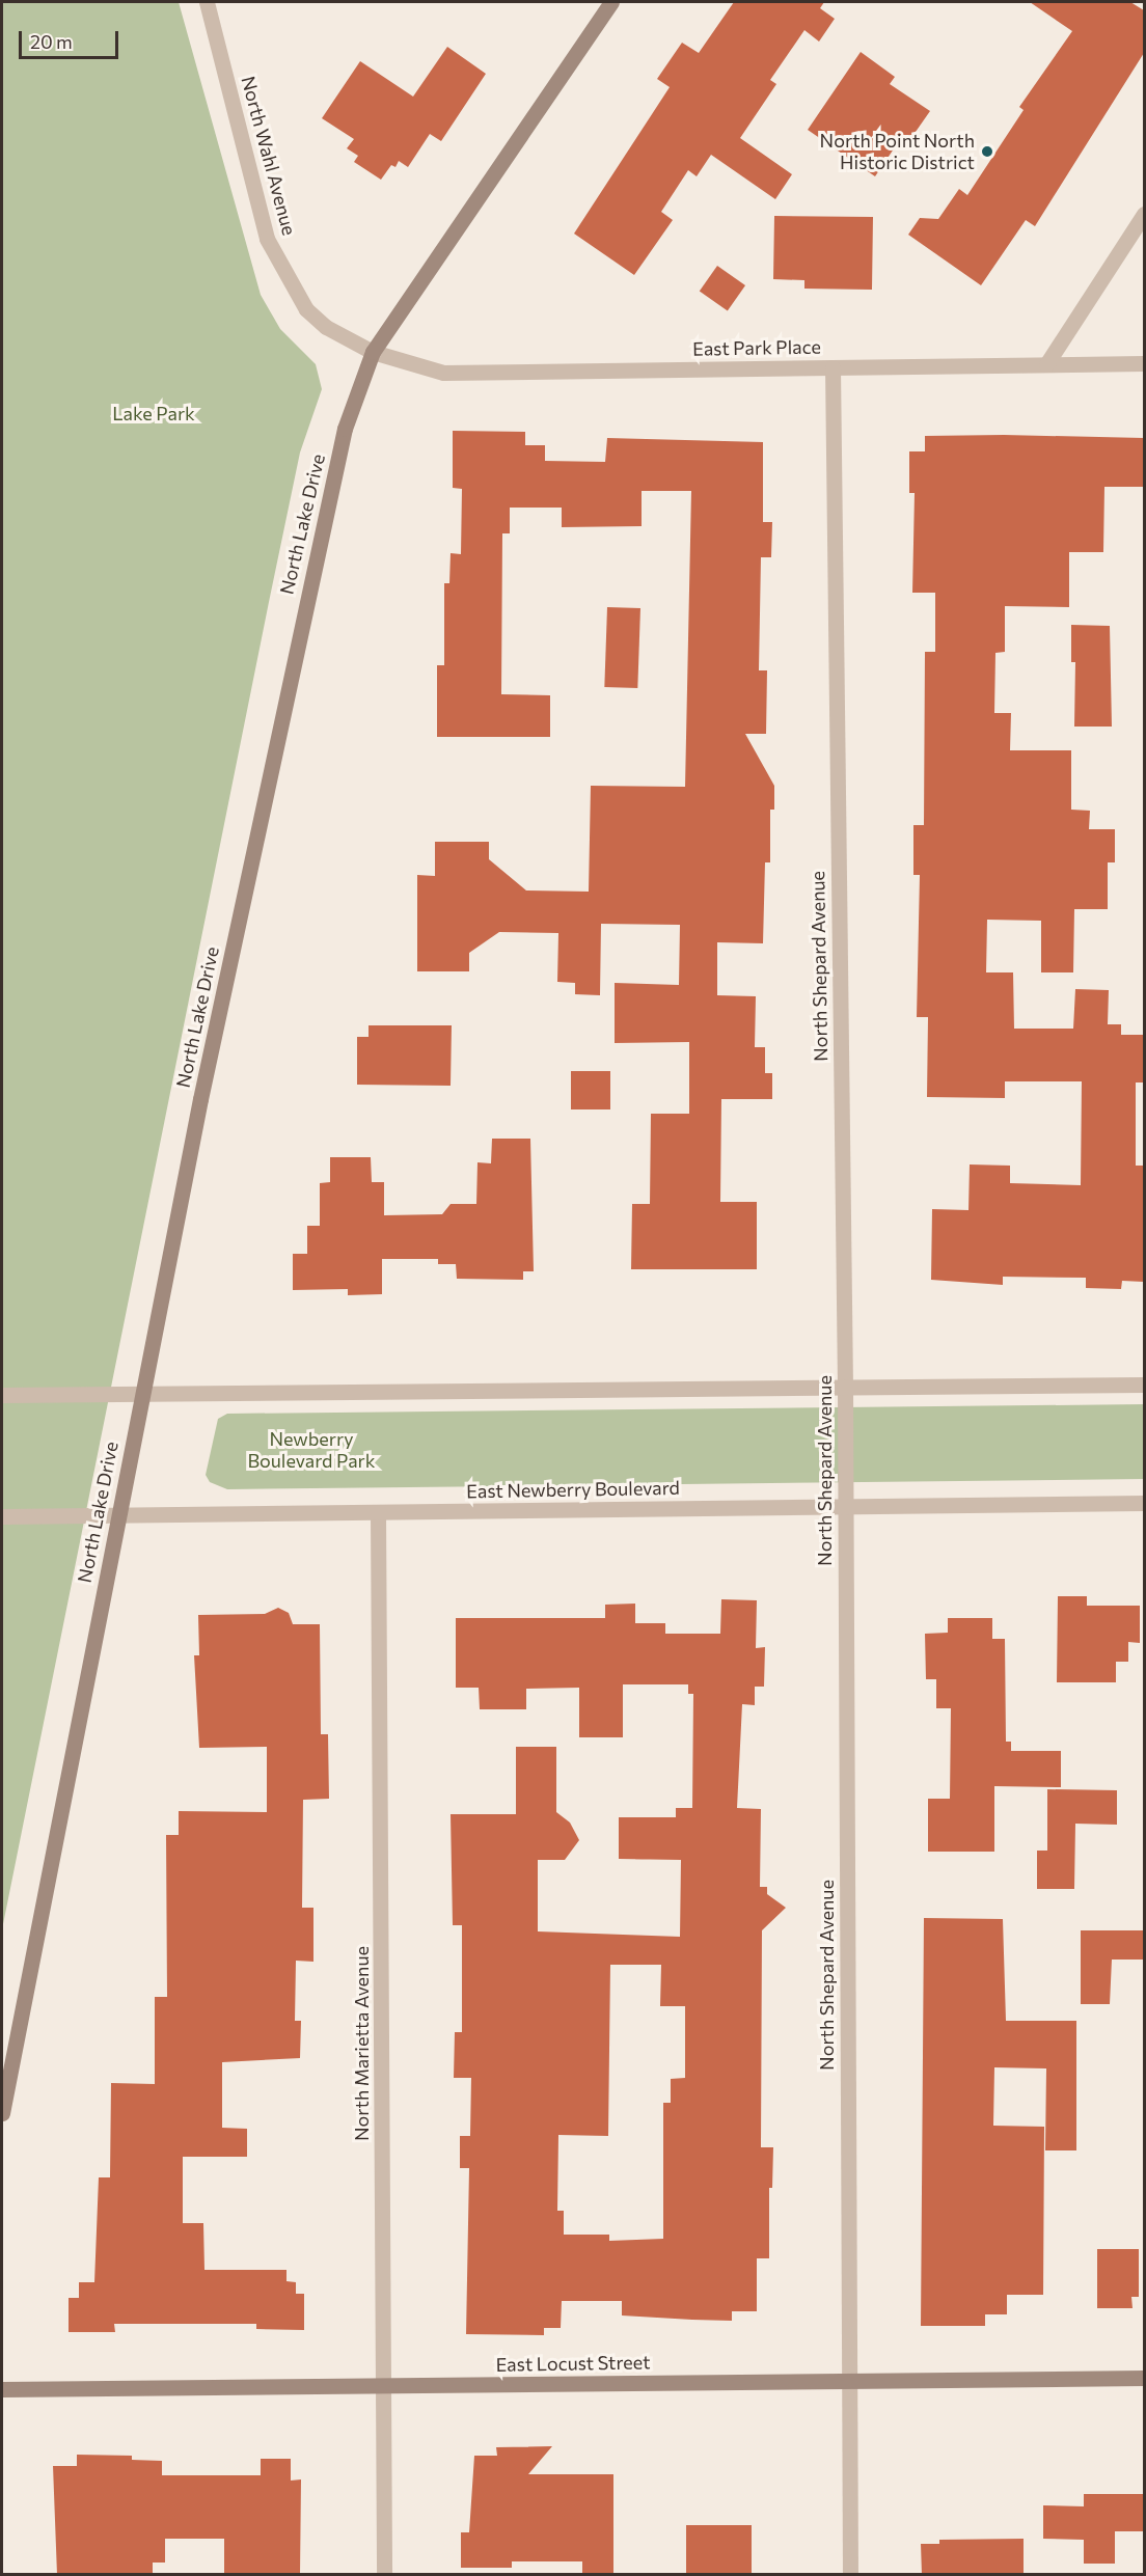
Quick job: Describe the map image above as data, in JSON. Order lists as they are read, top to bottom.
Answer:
{
  "streets": {
    "main road": ["North Lake Drive", "East Locust Street"],
    "street": [
      "North Wahl Avenue",
      "East Park Place",
      "North Shepard Avenue",
      "East Newberry Boulevard",
      "North Marietta Avenue"
    ]
  },
  "crossings": [
    ["North Wahl Avenue", "East Park Place"],
    ["North Wahl Avenue", "North Lake Drive"],
    ["East Park Place", "North Lake Drive"],
    ["East Park Place", "North Shepard Avenue"],
    ["North Lake Drive", "East Newberry Boulevard"],
    ["North Shepard Avenue", "East Newberry Boulevard"],
    ["North Shepard Avenue", "East Locust Street"],
    ["East Newberry Boulevard", "North Marietta Avenue"],
    ["North Marietta Avenue", "East Locust Street"]
  ],
  "parks": ["Lake Park", "Newberry Boulevard Park"],
  "places": ["North Point North Historic District"],
  "scale_bar": "20 m"
}
